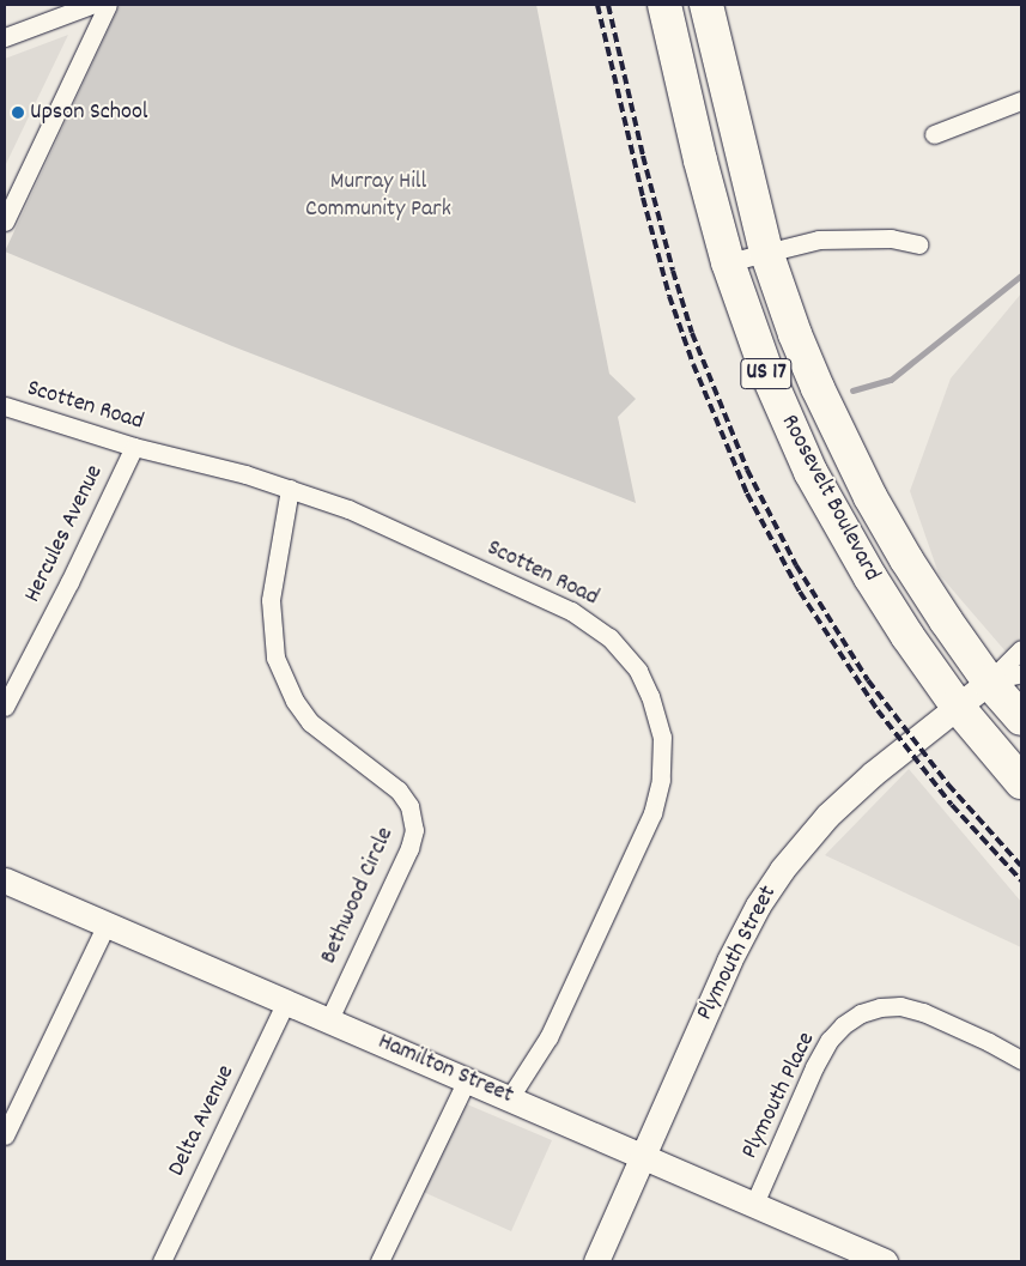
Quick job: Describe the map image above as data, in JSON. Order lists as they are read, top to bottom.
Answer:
{
  "streets": {
    "highway": ["US 17", "Roosevelt Boulevard"],
    "street": [
      "Scotten Road",
      "Hercules Avenue",
      "Bethwood Circle",
      "Plymouth Street",
      "Hamilton Street",
      "Plymouth Place",
      "Delta Avenue"
    ]
  },
  "crossings": [
    ["Scotten Road", "Hercules Avenue"],
    ["Scotten Road", "Bethwood Circle"],
    ["Scotten Road", "Hamilton Street"],
    ["Roosevelt Boulevard", "Plymouth Street"],
    ["Bethwood Circle", "Hamilton Street"],
    ["Plymouth Street", "Hamilton Street"],
    ["Hamilton Street", "Plymouth Place"],
    ["Hamilton Street", "Delta Avenue"]
  ],
  "parks": ["Murray Hill Community Park"],
  "places": ["Upson School"]
}
